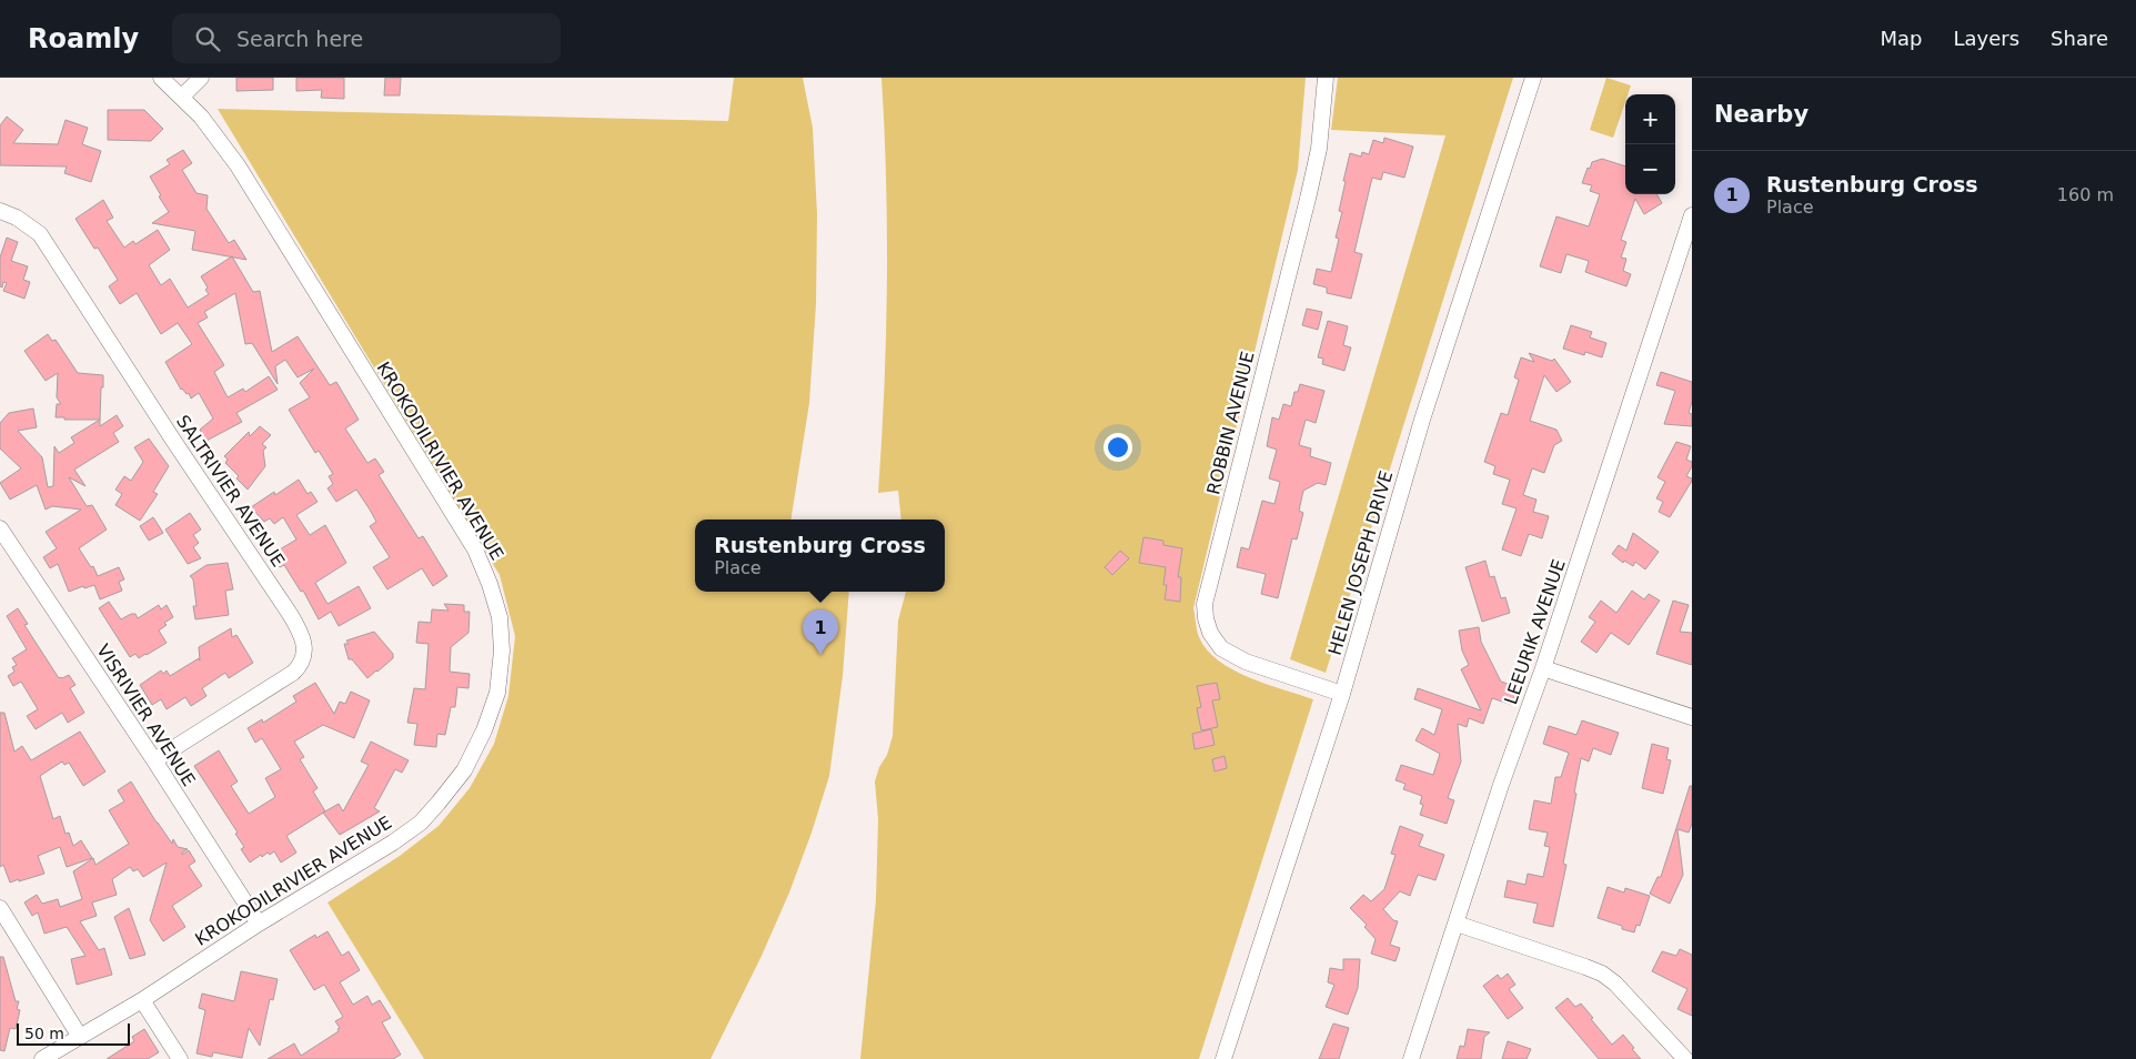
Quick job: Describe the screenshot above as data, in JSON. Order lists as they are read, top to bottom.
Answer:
{
  "streets": {
    "street": [
      "ROBBIN AVENUE",
      "KROKODILRIVIER AVENUE",
      "SALTRIVIER AVENUE",
      "HELEN JOSEPH DRIVE",
      "LEEURIK AVENUE",
      "VISRIVIER AVENUE"
    ]
  },
  "crossings": [
    ["ROBBIN AVENUE", "HELEN JOSEPH DRIVE"],
    ["KROKODILRIVIER AVENUE", "VISRIVIER AVENUE"],
    ["SALTRIVIER AVENUE", "VISRIVIER AVENUE"]
  ],
  "scale_bar": "50 m",
  "page": {
    "header": "Roamly",
    "search": "Search here",
    "nav": ["Map", "Layers", "Share"],
    "heading": "Nearby",
    "map_buttons": ["+", "−"],
    "list": [
      {
        "mark": "1",
        "name": "Rustenburg Cross",
        "note": "Place",
        "value": "160 m"
      }
    ],
    "popup": ["Rustenburg Cross", "Place"],
    "pins": "1",
    "scale": "50 m"
  }
}
